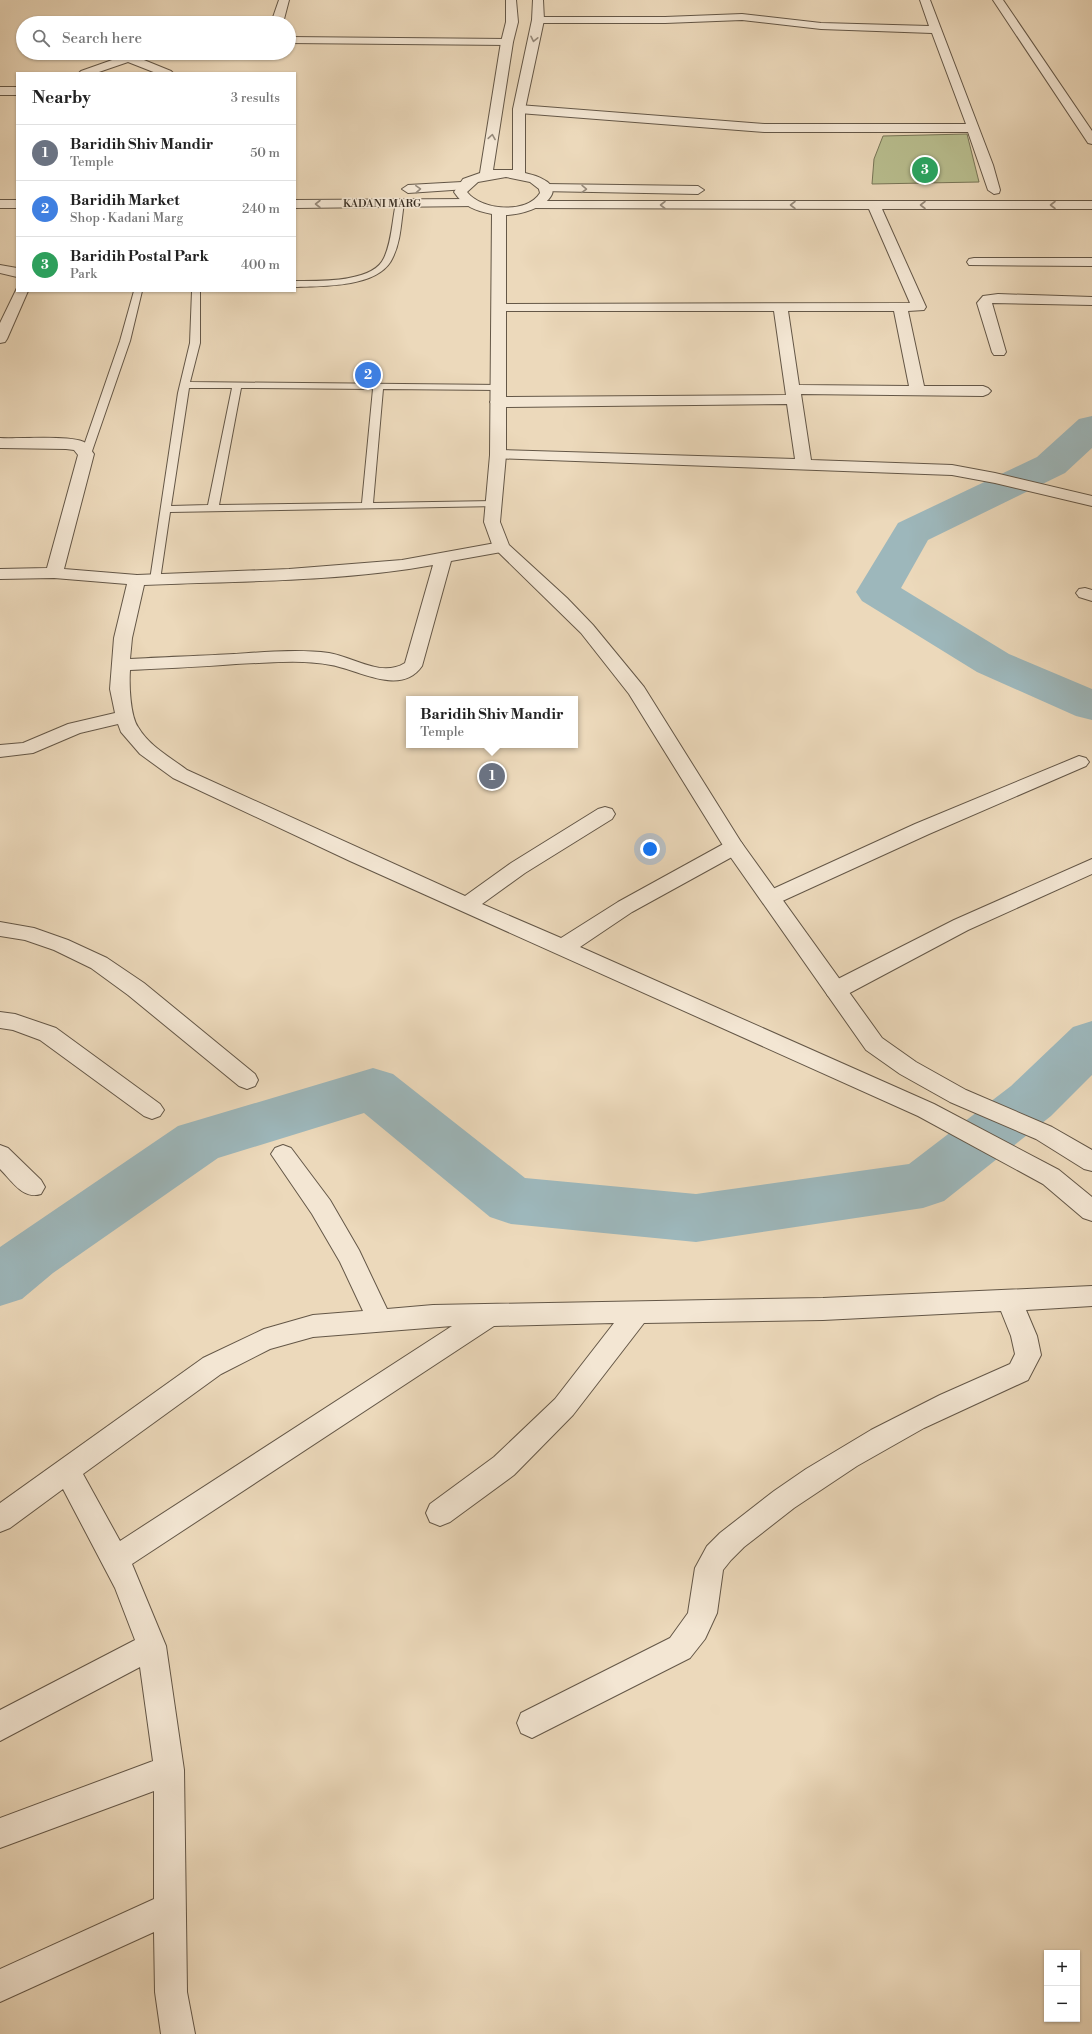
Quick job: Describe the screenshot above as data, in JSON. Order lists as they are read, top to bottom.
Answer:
{
  "streets": {
    "street": ["KADANI MARG"]
  },
  "page": {
    "search": "Search here",
    "heading": ["Nearby", "3 results"],
    "list": [
      {
        "mark": "1",
        "name": "Baridih Shiv Mandir",
        "note": "Temple",
        "value": "50 m"
      },
      {
        "mark": "2",
        "name": "Baridih Market",
        "note": "Shop · Kadani Marg",
        "value": "240 m"
      },
      {
        "mark": "3",
        "name": "Baridih Postal Park",
        "note": "Park",
        "value": "400 m"
      }
    ],
    "pins": ["3", "2", "1"],
    "popup": ["Baridih Shiv Mandir", "Temple"],
    "map_buttons": ["+", "−"]
  }
}
